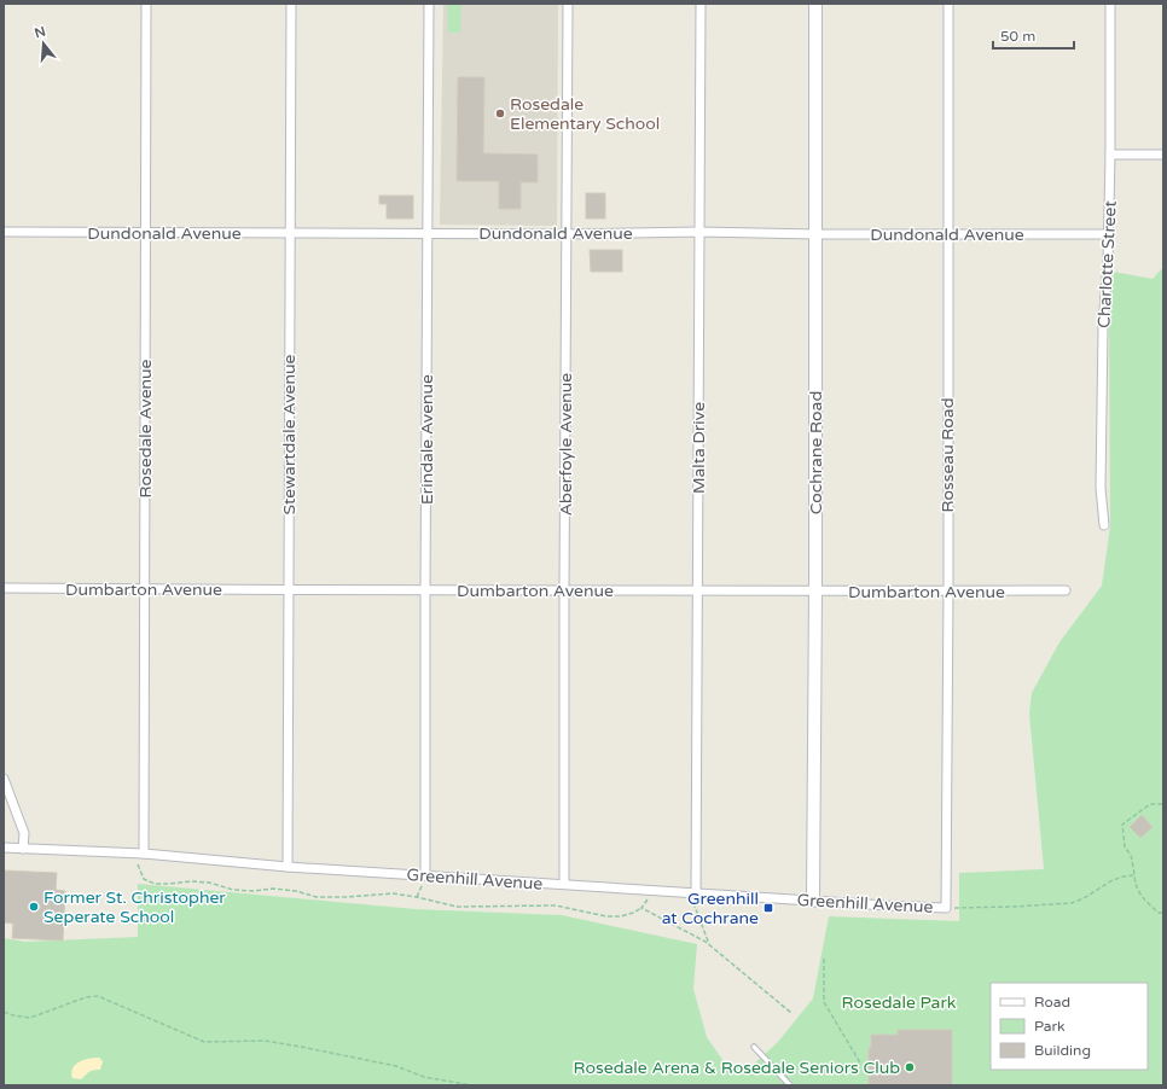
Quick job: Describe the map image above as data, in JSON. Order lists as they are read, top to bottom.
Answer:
{
  "streets": {
    "street": [
      "Dundonald Avenue",
      "Charlotte Street",
      "Rosedale Avenue",
      "Stewartdale Avenue",
      "Erindale Avenue",
      "Aberfoyle Avenue",
      "Malta Drive",
      "Cochrane Road",
      "Rosseau Road",
      "Dumbarton Avenue",
      "Greenhill Avenue"
    ]
  },
  "crossings": [
    ["Dundonald Avenue", "Charlotte Street"],
    ["Dundonald Avenue", "Rosedale Avenue"],
    ["Dundonald Avenue", "Stewartdale Avenue"],
    ["Dundonald Avenue", "Erindale Avenue"],
    ["Dundonald Avenue", "Aberfoyle Avenue"],
    ["Dundonald Avenue", "Malta Drive"],
    ["Dundonald Avenue", "Cochrane Road"],
    ["Dundonald Avenue", "Rosseau Road"],
    ["Rosedale Avenue", "Dumbarton Avenue"],
    ["Rosedale Avenue", "Greenhill Avenue"],
    ["Stewartdale Avenue", "Dumbarton Avenue"],
    ["Stewartdale Avenue", "Greenhill Avenue"],
    ["Erindale Avenue", "Dumbarton Avenue"],
    ["Erindale Avenue", "Greenhill Avenue"],
    ["Aberfoyle Avenue", "Dumbarton Avenue"],
    ["Aberfoyle Avenue", "Greenhill Avenue"],
    ["Malta Drive", "Dumbarton Avenue"],
    ["Malta Drive", "Greenhill Avenue"],
    ["Cochrane Road", "Dumbarton Avenue"],
    ["Cochrane Road", "Greenhill Avenue"],
    ["Rosseau Road", "Dumbarton Avenue"],
    ["Rosseau Road", "Greenhill Avenue"]
  ],
  "parks": ["Rosedale Park"],
  "places": {
    "other": ["Rosedale Elementary School", "Former St. Christopher Seperate School", "Rosedale Arena & Rosedale Seniors Club"],
    "transit": ["Greenhill at Cochrane"]
  },
  "legend": ["Road", "Park", "Building"],
  "scale_bar": "50 m",
  "north": "top"
}
